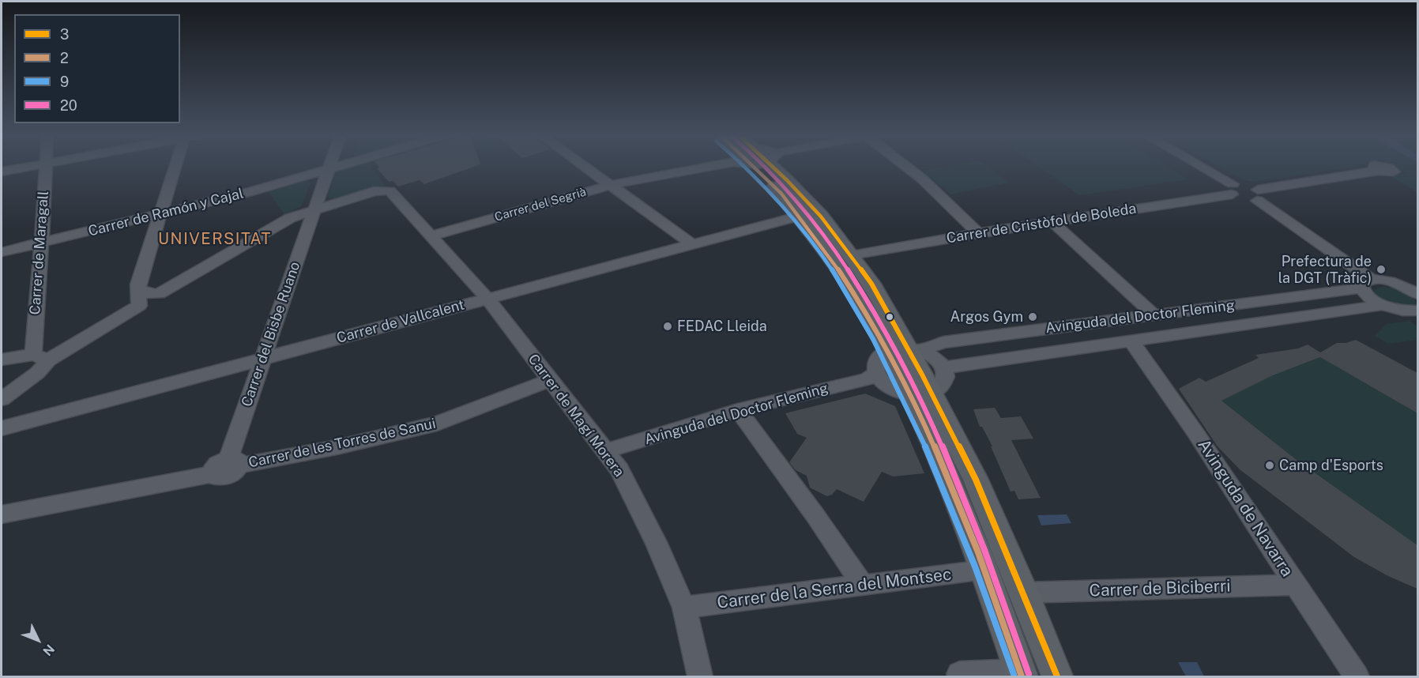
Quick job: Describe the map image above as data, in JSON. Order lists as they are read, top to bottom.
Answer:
{
  "streets": {
    "street": [
      "Carrer del Segrià",
      "Carrer de Ramón y Cajal",
      "Carrer de Cristòfol de Boleda",
      "Carrer de Maragall",
      "Avinguda del Doctor Fleming",
      "Carrer de Vallcalent",
      "Carrer del Bisbe Ruano",
      "Carrer de Magí Morera",
      "Carrer de les Torres de Sanui",
      "Avinguda de Navarra",
      "Carrer de la Serra del Montsec",
      "Carrer de Biciberri"
    ]
  },
  "crossings": [
    ["Carrer del Segrià", "Carrer de Magí Morera"],
    ["Carrer de Ramón y Cajal", "Carrer de Maragall"],
    ["Carrer de Ramón y Cajal", "Carrer del Bisbe Ruano"],
    ["Avinguda del Doctor Fleming", "Carrer de Magí Morera"],
    ["Avinguda del Doctor Fleming", "Avinguda de Navarra"],
    ["Carrer de Vallcalent", "Carrer del Bisbe Ruano"],
    ["Carrer de Vallcalent", "Carrer de Magí Morera"],
    ["Carrer del Bisbe Ruano", "Carrer de Magí Morera"],
    ["Carrer del Bisbe Ruano", "Carrer de les Torres de Sanui"],
    ["Carrer de Magí Morera", "Carrer de les Torres de Sanui"],
    ["Carrer de Magí Morera", "Carrer de la Serra del Montsec"],
    ["Avinguda de Navarra", "Carrer de Biciberri"]
  ],
  "districts": ["UNIVERSITAT"],
  "places": [
    "Prefectura de la DGT (Tràfic)",
    "Argos Gym",
    "FEDAC Lleida",
    "Camp d'Esports"
  ],
  "lines": [
    "transit line 3",
    "transit line 2",
    "transit line 9",
    "transit line 20"
  ],
  "legend": [
    "3",
    "2",
    "9",
    "20"
  ],
  "north": "bottom right"
}
